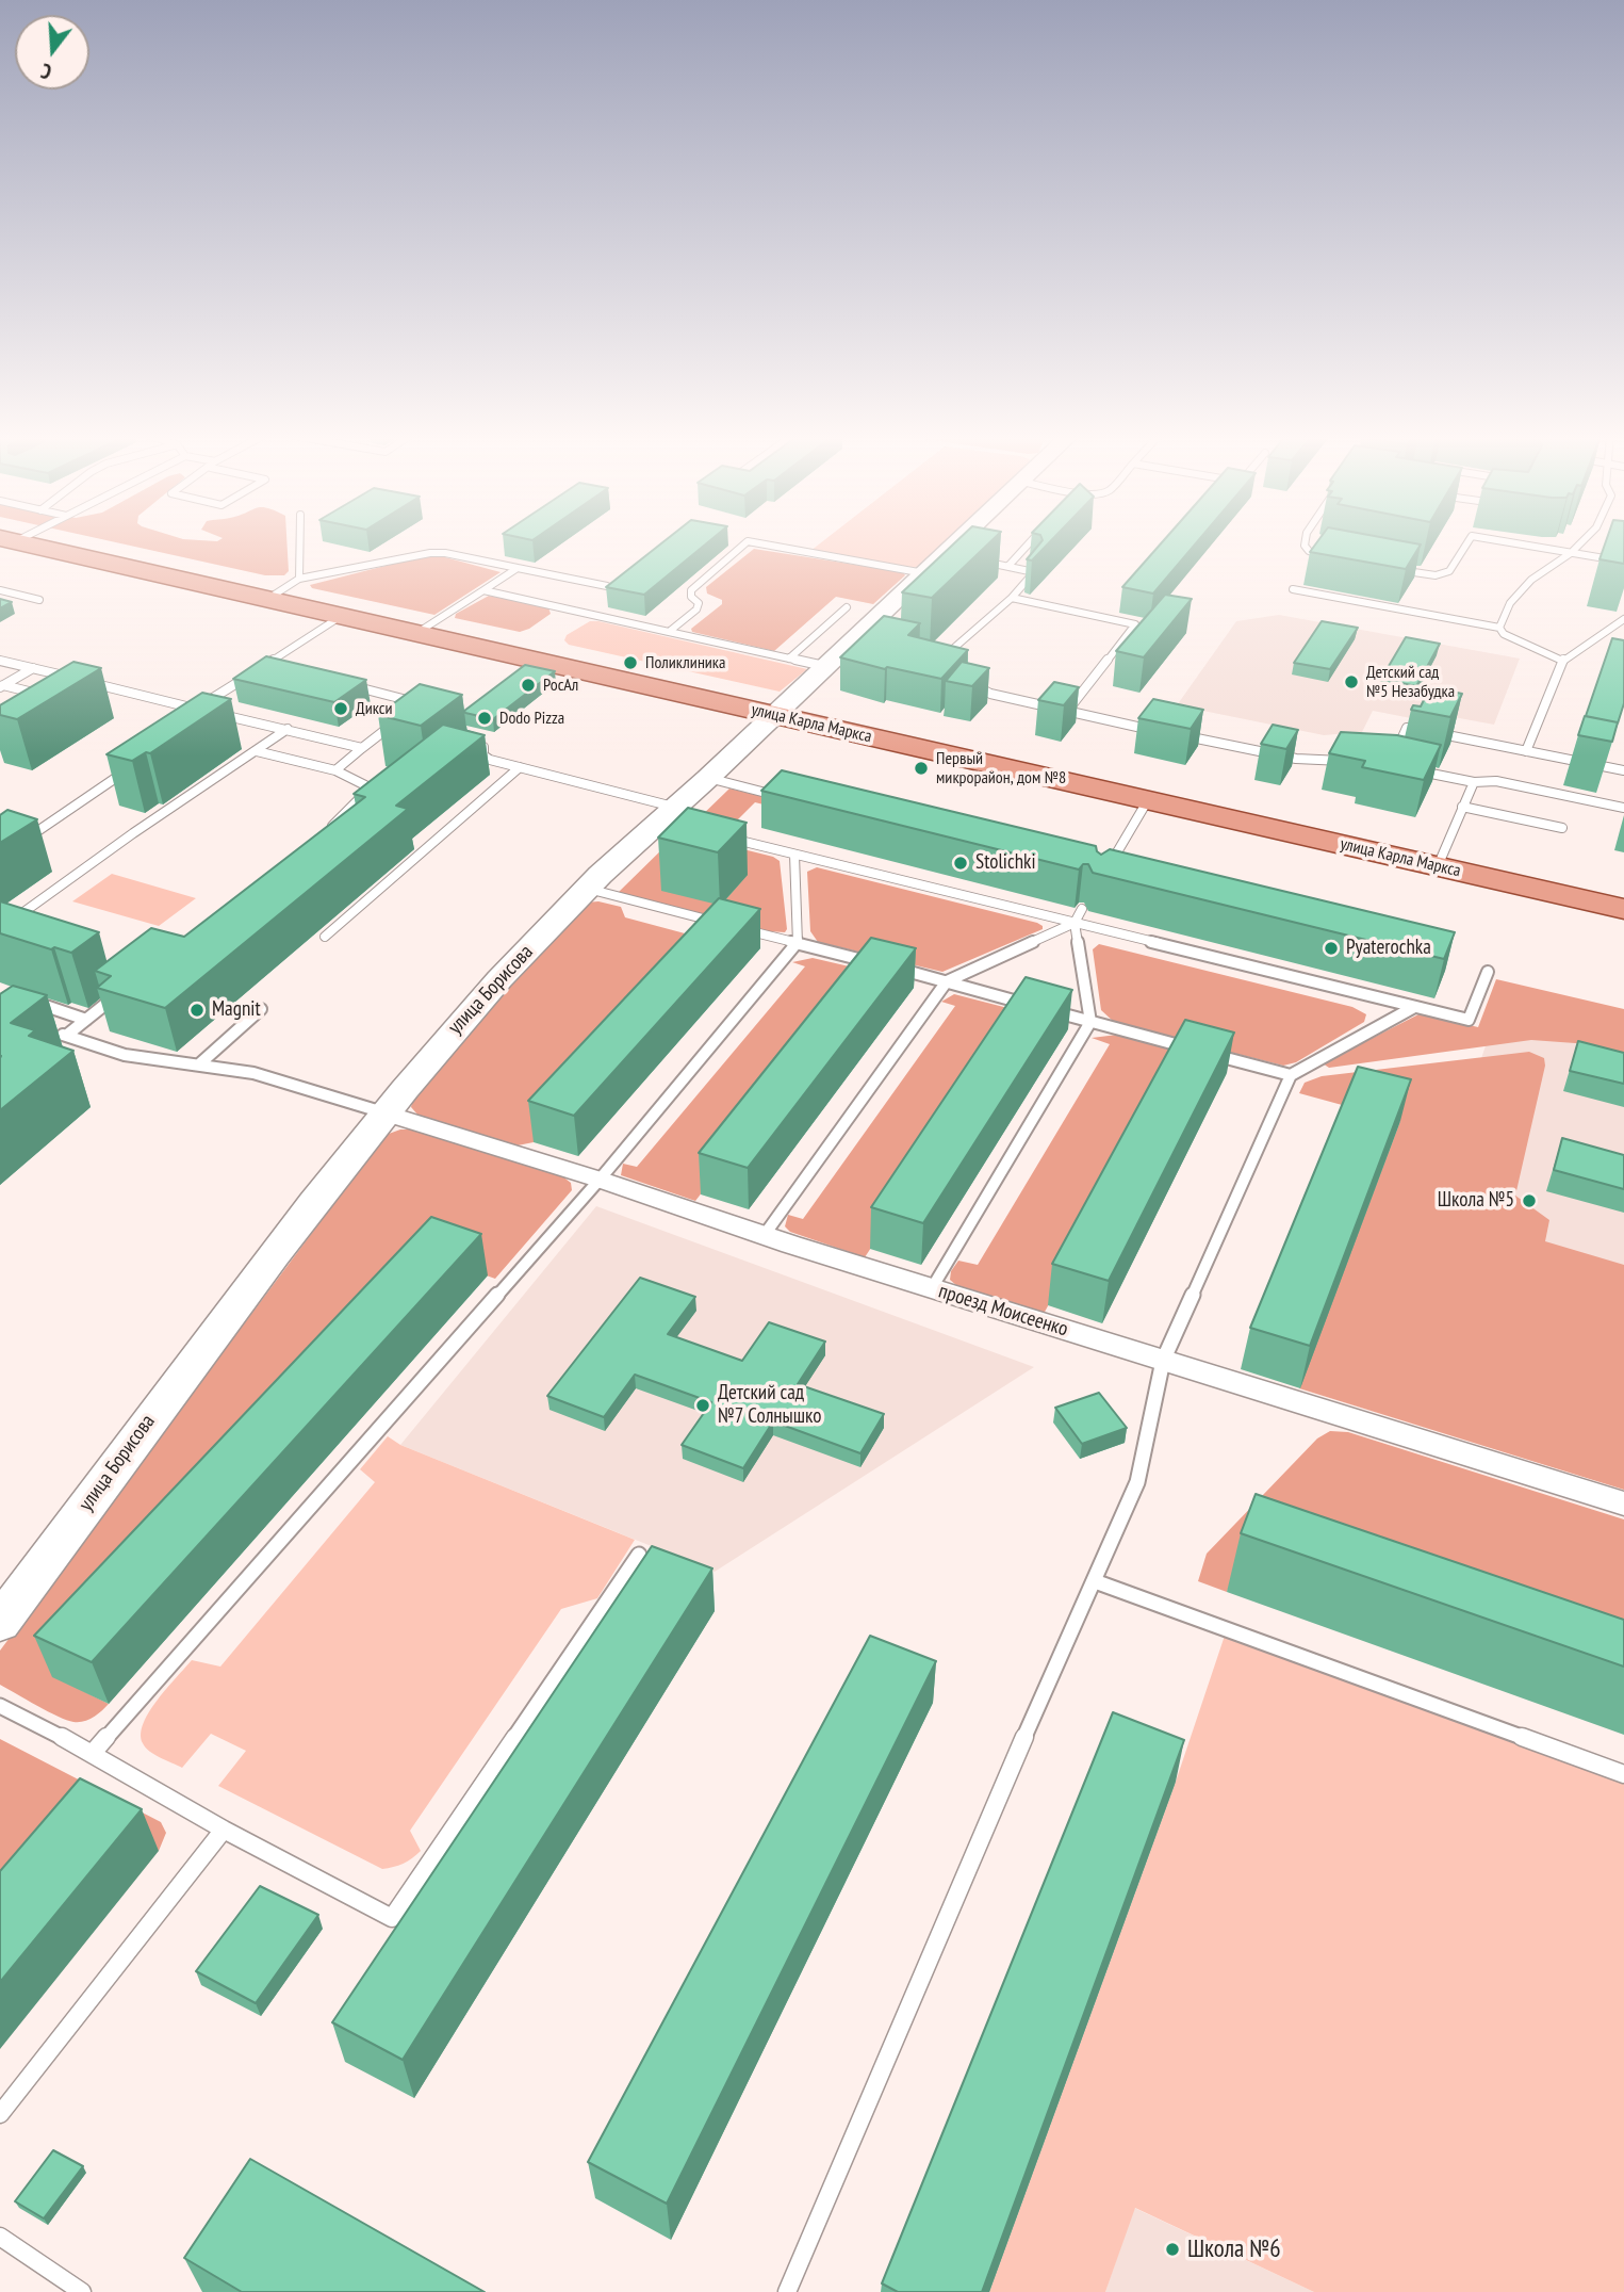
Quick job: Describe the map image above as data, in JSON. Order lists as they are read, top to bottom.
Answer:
{
  "streets": {
    "main road": ["улица Карла Маркса"],
    "street": ["улица Борисова", "проезд Моисеенко"]
  },
  "crossings": [
    ["улица Карла Маркса", "улица Борисова"],
    ["улица Борисова", "проезд Моисеенко"]
  ],
  "places": [
    "Поликлиника",
    "Детский сад №5 Незабудка",
    "РосАл",
    "Дикси",
    "Dodo Pizza",
    "Первый микрорайон, дом №8",
    "Stolichki",
    "Pyaterochka",
    "Magnit",
    "Школа №5",
    "Детский сад №7 Солнышко",
    "Школа №6"
  ],
  "north": "bottom"
}
